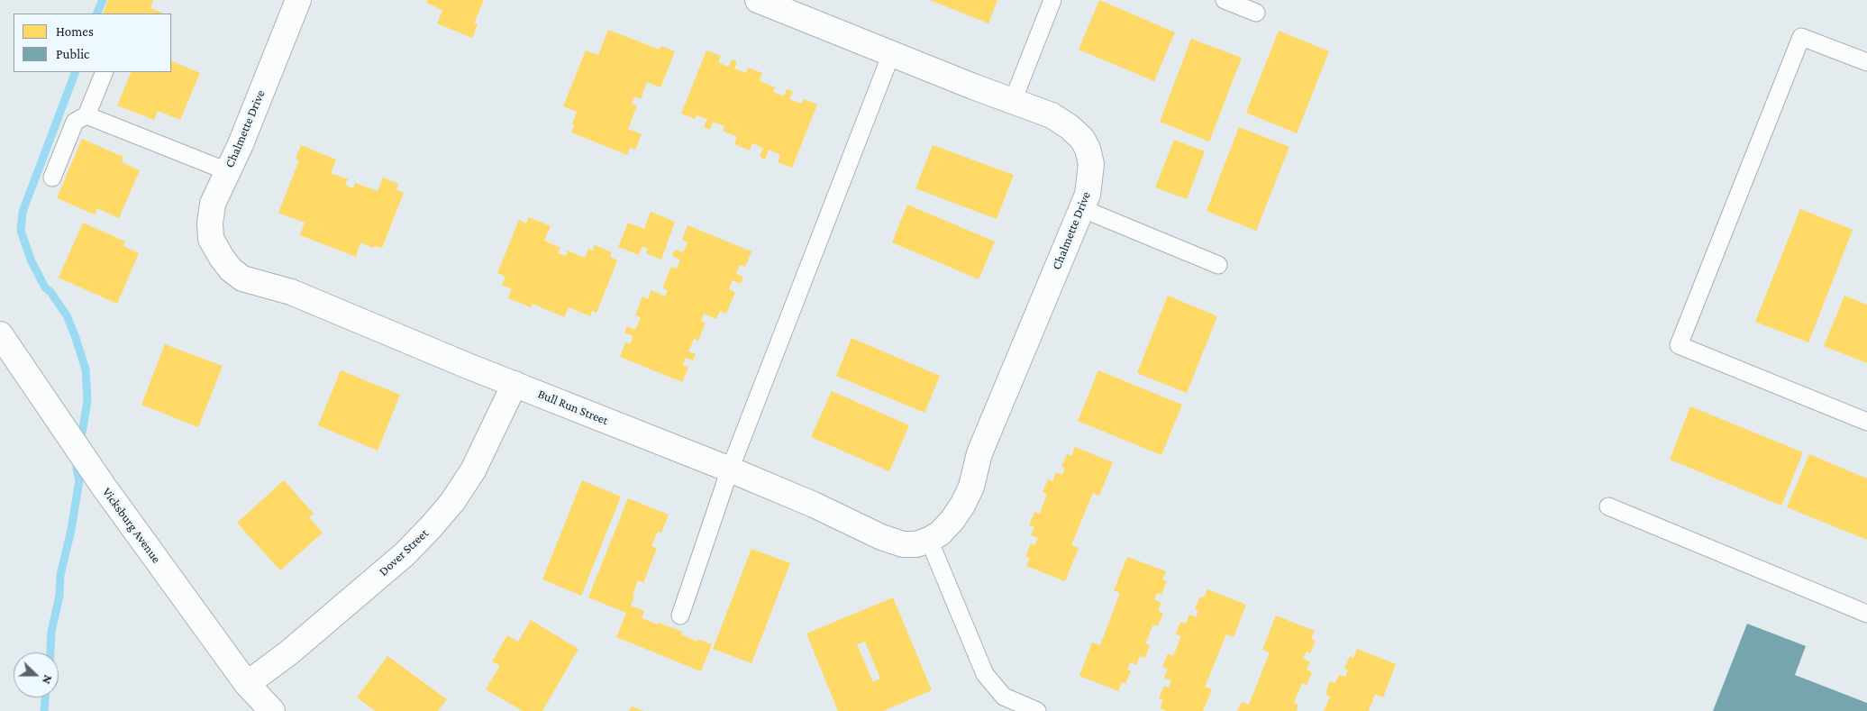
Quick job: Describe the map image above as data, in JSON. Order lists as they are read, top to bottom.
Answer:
{
  "streets": {
    "street": [
      "Chalmette Drive",
      "Bull Run Street",
      "Vicksburg Avenue",
      "Dover Street"
    ]
  },
  "crossings": [
    ["Chalmette Drive", "Bull Run Street"],
    ["Bull Run Street", "Dover Street"],
    ["Vicksburg Avenue", "Dover Street"]
  ],
  "legend": ["Homes", "Public"],
  "north": "right"
}
